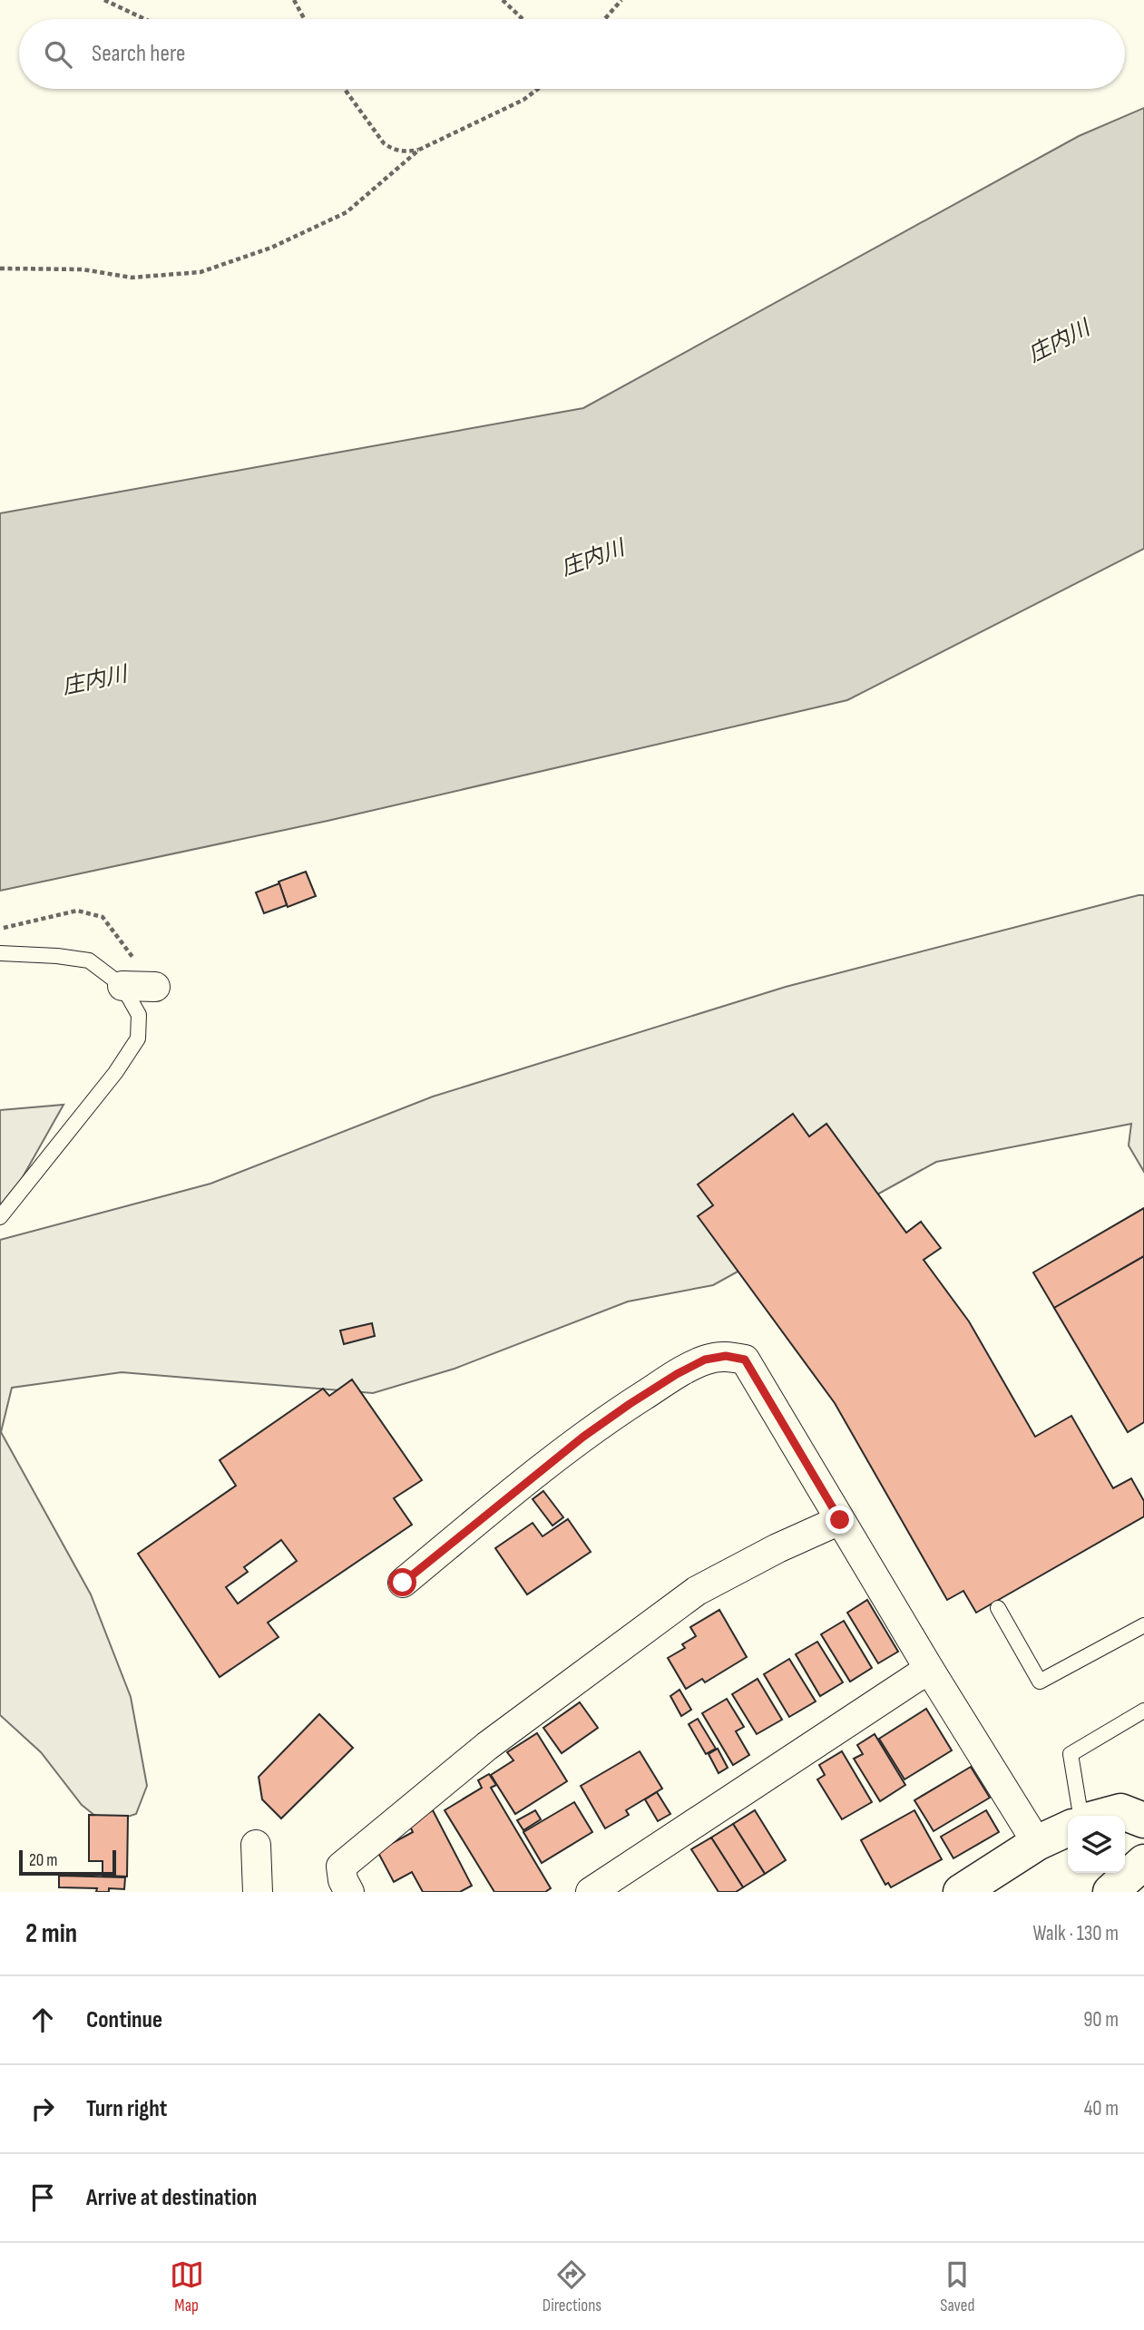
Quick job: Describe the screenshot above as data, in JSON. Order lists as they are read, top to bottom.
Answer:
{
  "water": ["庄内川"],
  "scale_bar": "20 m",
  "page": {
    "search": "Search here",
    "scale": "20 m",
    "heading": ["2 min", "Walk · 130 m"],
    "list": [
      ["Continue", "90 m"],
      ["Turn right", "40 m"],
      "Arrive at destination"
    ],
    "nav": ["Map", "Directions", "Saved"]
  }
}
